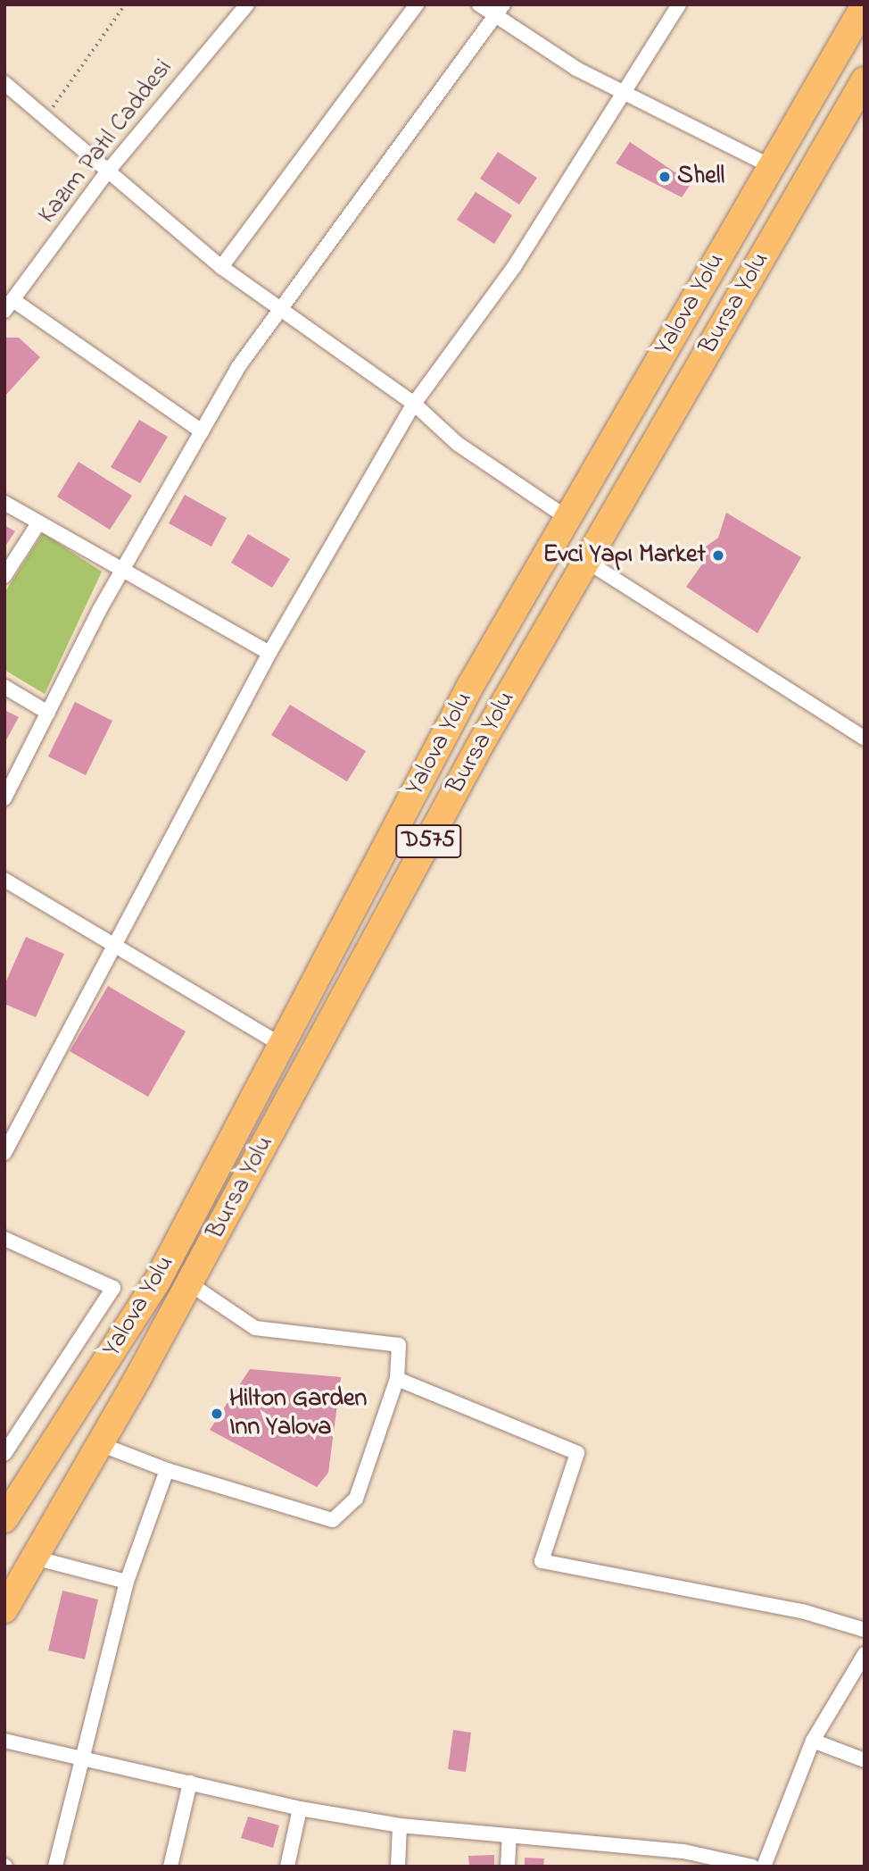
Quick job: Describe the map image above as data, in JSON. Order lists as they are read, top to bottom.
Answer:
{
  "streets": {
    "highway": ["Bursa Yolu", "Yalova Yolu", "D575"],
    "street": ["Kazım Patıl Caddesi"]
  },
  "places": ["Shell", "Evci Yapı Market", "Hilton Garden Inn Yalova"]
}
